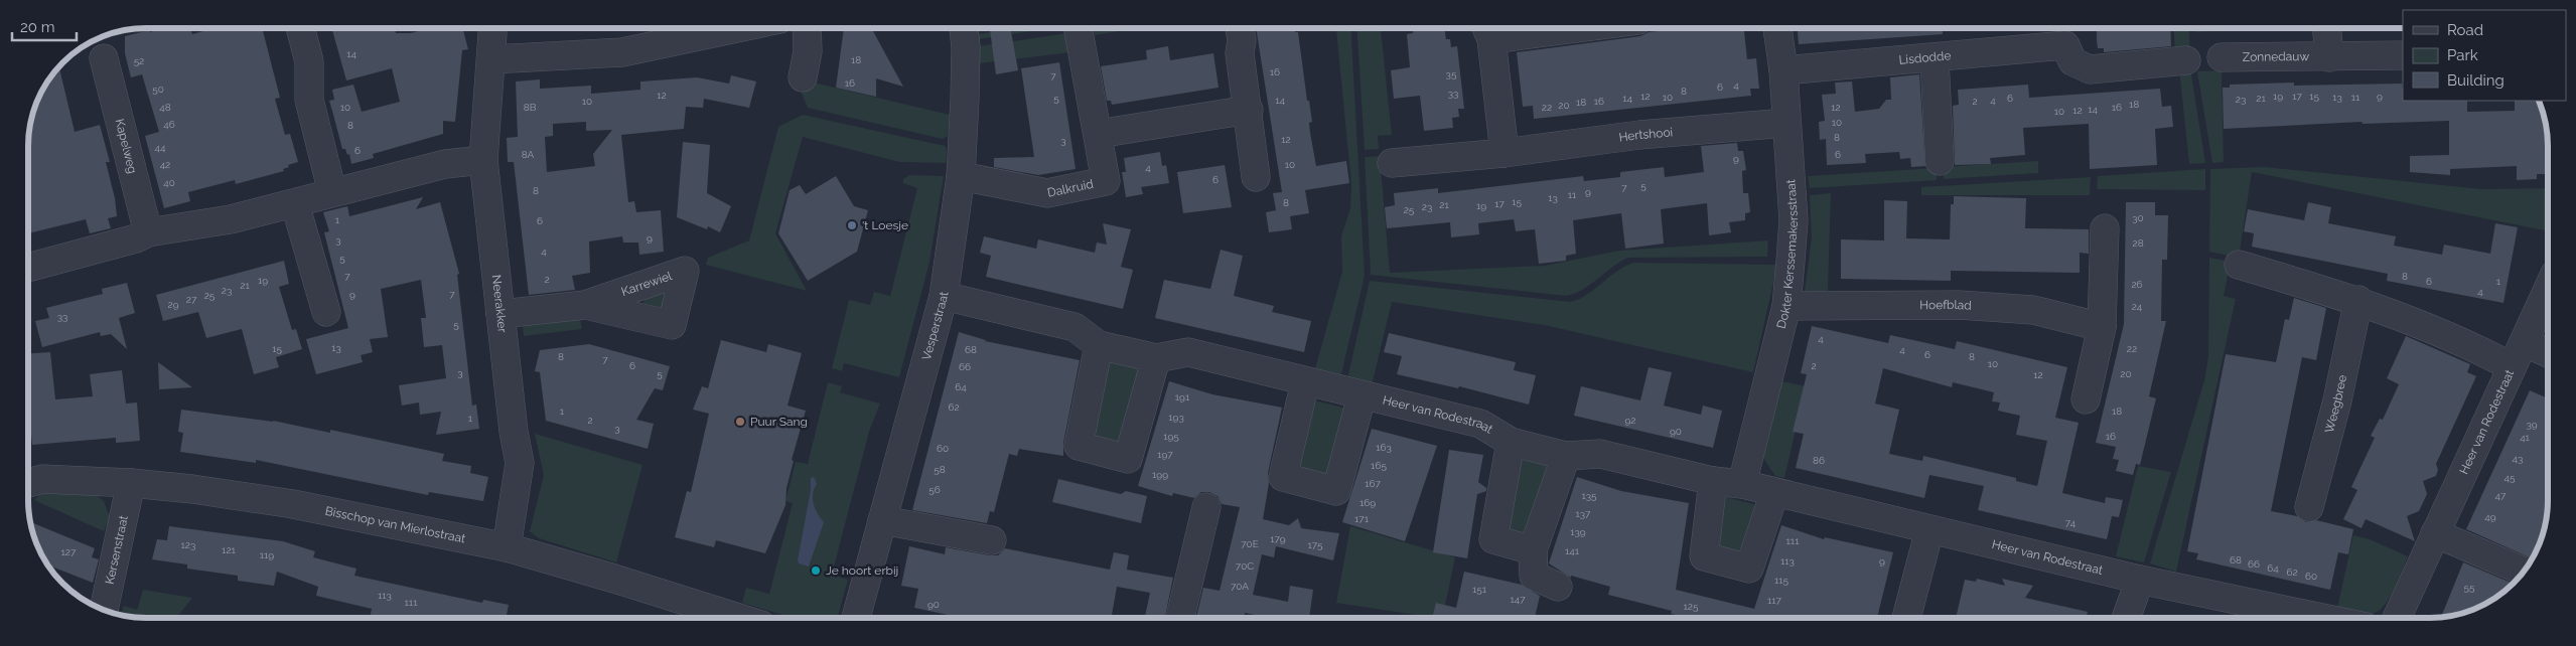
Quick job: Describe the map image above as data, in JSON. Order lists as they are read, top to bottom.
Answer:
{
  "streets": {
    "street": [
      "Zonnedauw",
      "Lisdodde",
      "Hertshooi",
      "Kapelweg",
      "Dalkruid",
      "Dokter Kerssemakersstraat",
      "Neerakker",
      "Hoefblad",
      "Vesperstraat",
      "Weegbree",
      "Heer van Rodestraat",
      "Bisschop van Mierlostraat",
      "Kersenstraat"
    ]
  },
  "crossings": [
    ["Lisdodde", "Dokter Kerssemakersstraat"],
    ["Hertshooi", "Dokter Kerssemakersstraat"],
    ["Dalkruid", "Vesperstraat"],
    ["Dokter Kerssemakersstraat", "Hoefblad"],
    ["Dokter Kerssemakersstraat", "Heer van Rodestraat"],
    ["Neerakker", "Bisschop van Mierlostraat"],
    ["Vesperstraat", "Heer van Rodestraat"],
    ["Bisschop van Mierlostraat", "Kersenstraat"]
  ],
  "places": ["'t Loesje", "Puur Sang", "Je hoort erbij"],
  "house_numbers": [
    "14",
    "18",
    "52",
    "16",
    "35",
    "7",
    "16",
    "4",
    "6",
    "50",
    "8",
    "33",
    "12",
    "12",
    "19",
    "17",
    "15",
    "9",
    "10",
    "13",
    "11",
    "5",
    "14",
    "6",
    "21",
    "23",
    "14",
    "4",
    "10",
    "16",
    "2",
    "18",
    "18",
    "20",
    "48",
    "10",
    "8B",
    "22",
    "12",
    "16",
    "14",
    "12",
    "10",
    "10",
    "46",
    "8",
    "8",
    "12",
    "3",
    "44",
    "6",
    "8A",
    "6",
    "9",
    "42",
    "10",
    "4",
    "6",
    "40",
    "5",
    "7",
    "8",
    "9",
    "11",
    "13",
    "15",
    "8",
    "17",
    "21",
    "19",
    "23",
    "25",
    "30",
    "1",
    "6",
    "9",
    "3",
    "28",
    "4",
    "5",
    "7",
    "8",
    "2",
    "19",
    "6",
    "1",
    "26",
    "21",
    "23",
    "4",
    "9",
    "7",
    "25",
    "27",
    "29",
    "24",
    "33",
    "5",
    "4",
    "13",
    "15",
    "22",
    "68",
    "4",
    "6",
    "8",
    "8",
    "7",
    "10",
    "6",
    "2",
    "66",
    "3",
    "5",
    "20",
    "12",
    "64",
    "191",
    "62",
    "1",
    "18",
    "193",
    "1",
    "2",
    "92",
    "39",
    "3",
    "90",
    "195",
    "16",
    "41",
    "163",
    "60",
    "197",
    "43",
    "86",
    "165",
    "58",
    "199",
    "45",
    "167",
    "56",
    "135",
    "47",
    "169",
    "137",
    "49",
    "171",
    "74",
    "139",
    "179",
    "111",
    "70E",
    "123",
    "175",
    "121",
    "141",
    "127",
    "119",
    "68",
    "113",
    "9",
    "66",
    "70C",
    "64",
    "62",
    "60",
    "115",
    "70A",
    "55",
    "151",
    "113",
    "147",
    "117",
    "111",
    "90",
    "125"
  ],
  "legend": ["Road", "Park", "Building"],
  "scale_bar": "20 m"
}
